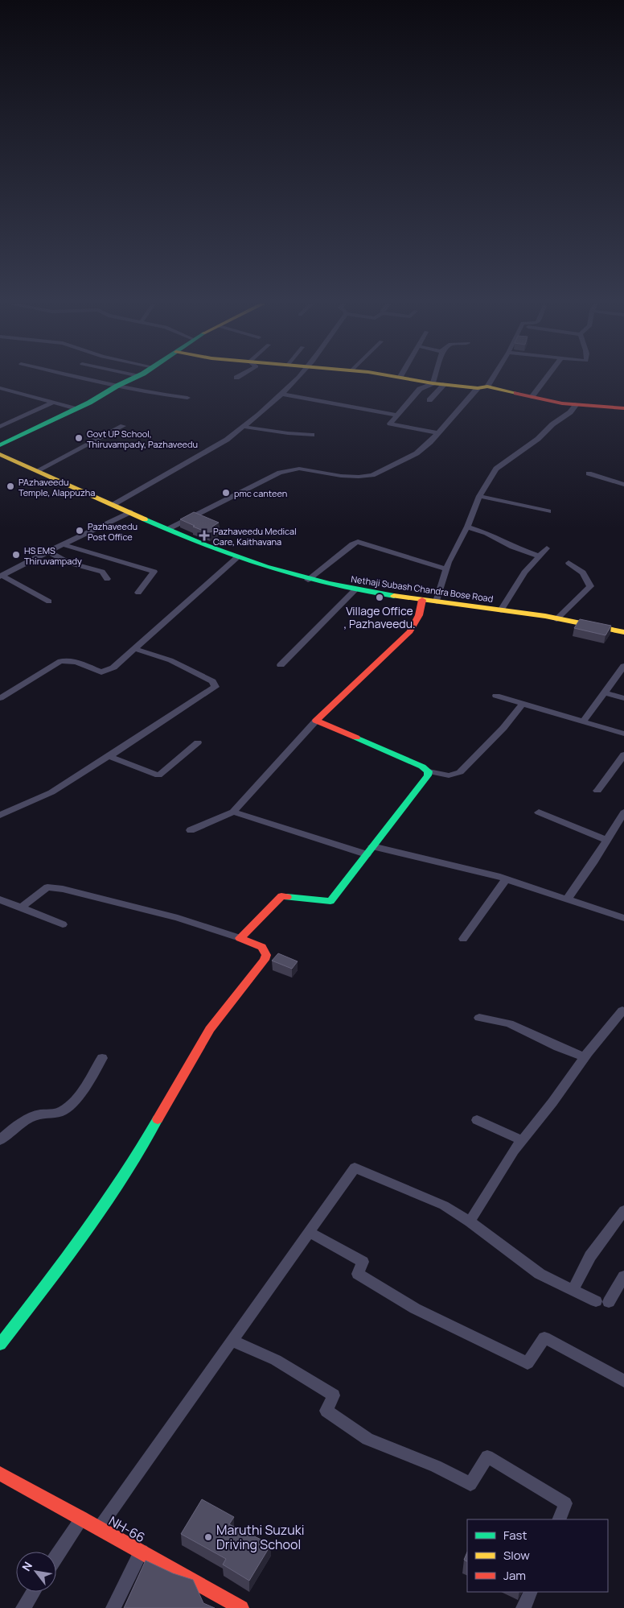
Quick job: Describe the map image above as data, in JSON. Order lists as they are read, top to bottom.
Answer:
{
  "streets": {
    "street": ["Nethaji Subash Chandra Bose Road", "NH-66"]
  },
  "places": {
    "other": [
      "Govt UP School, Thiruvampady, Pazhaveedu",
      "PAzhaveedu Temple, Alappuzha",
      "pmc canteen",
      "Pazhaveedu Post Office",
      "HS EMS Thiruvampady",
      "Village Office , Pazhaveedu.",
      "Maruthi Suzuki Driving School"
    ],
    "health": ["Pazhaveedu Medical Care, Kaithavana"]
  },
  "legend": ["Fast", "Slow", "Jam"],
  "north": "top left"
}
